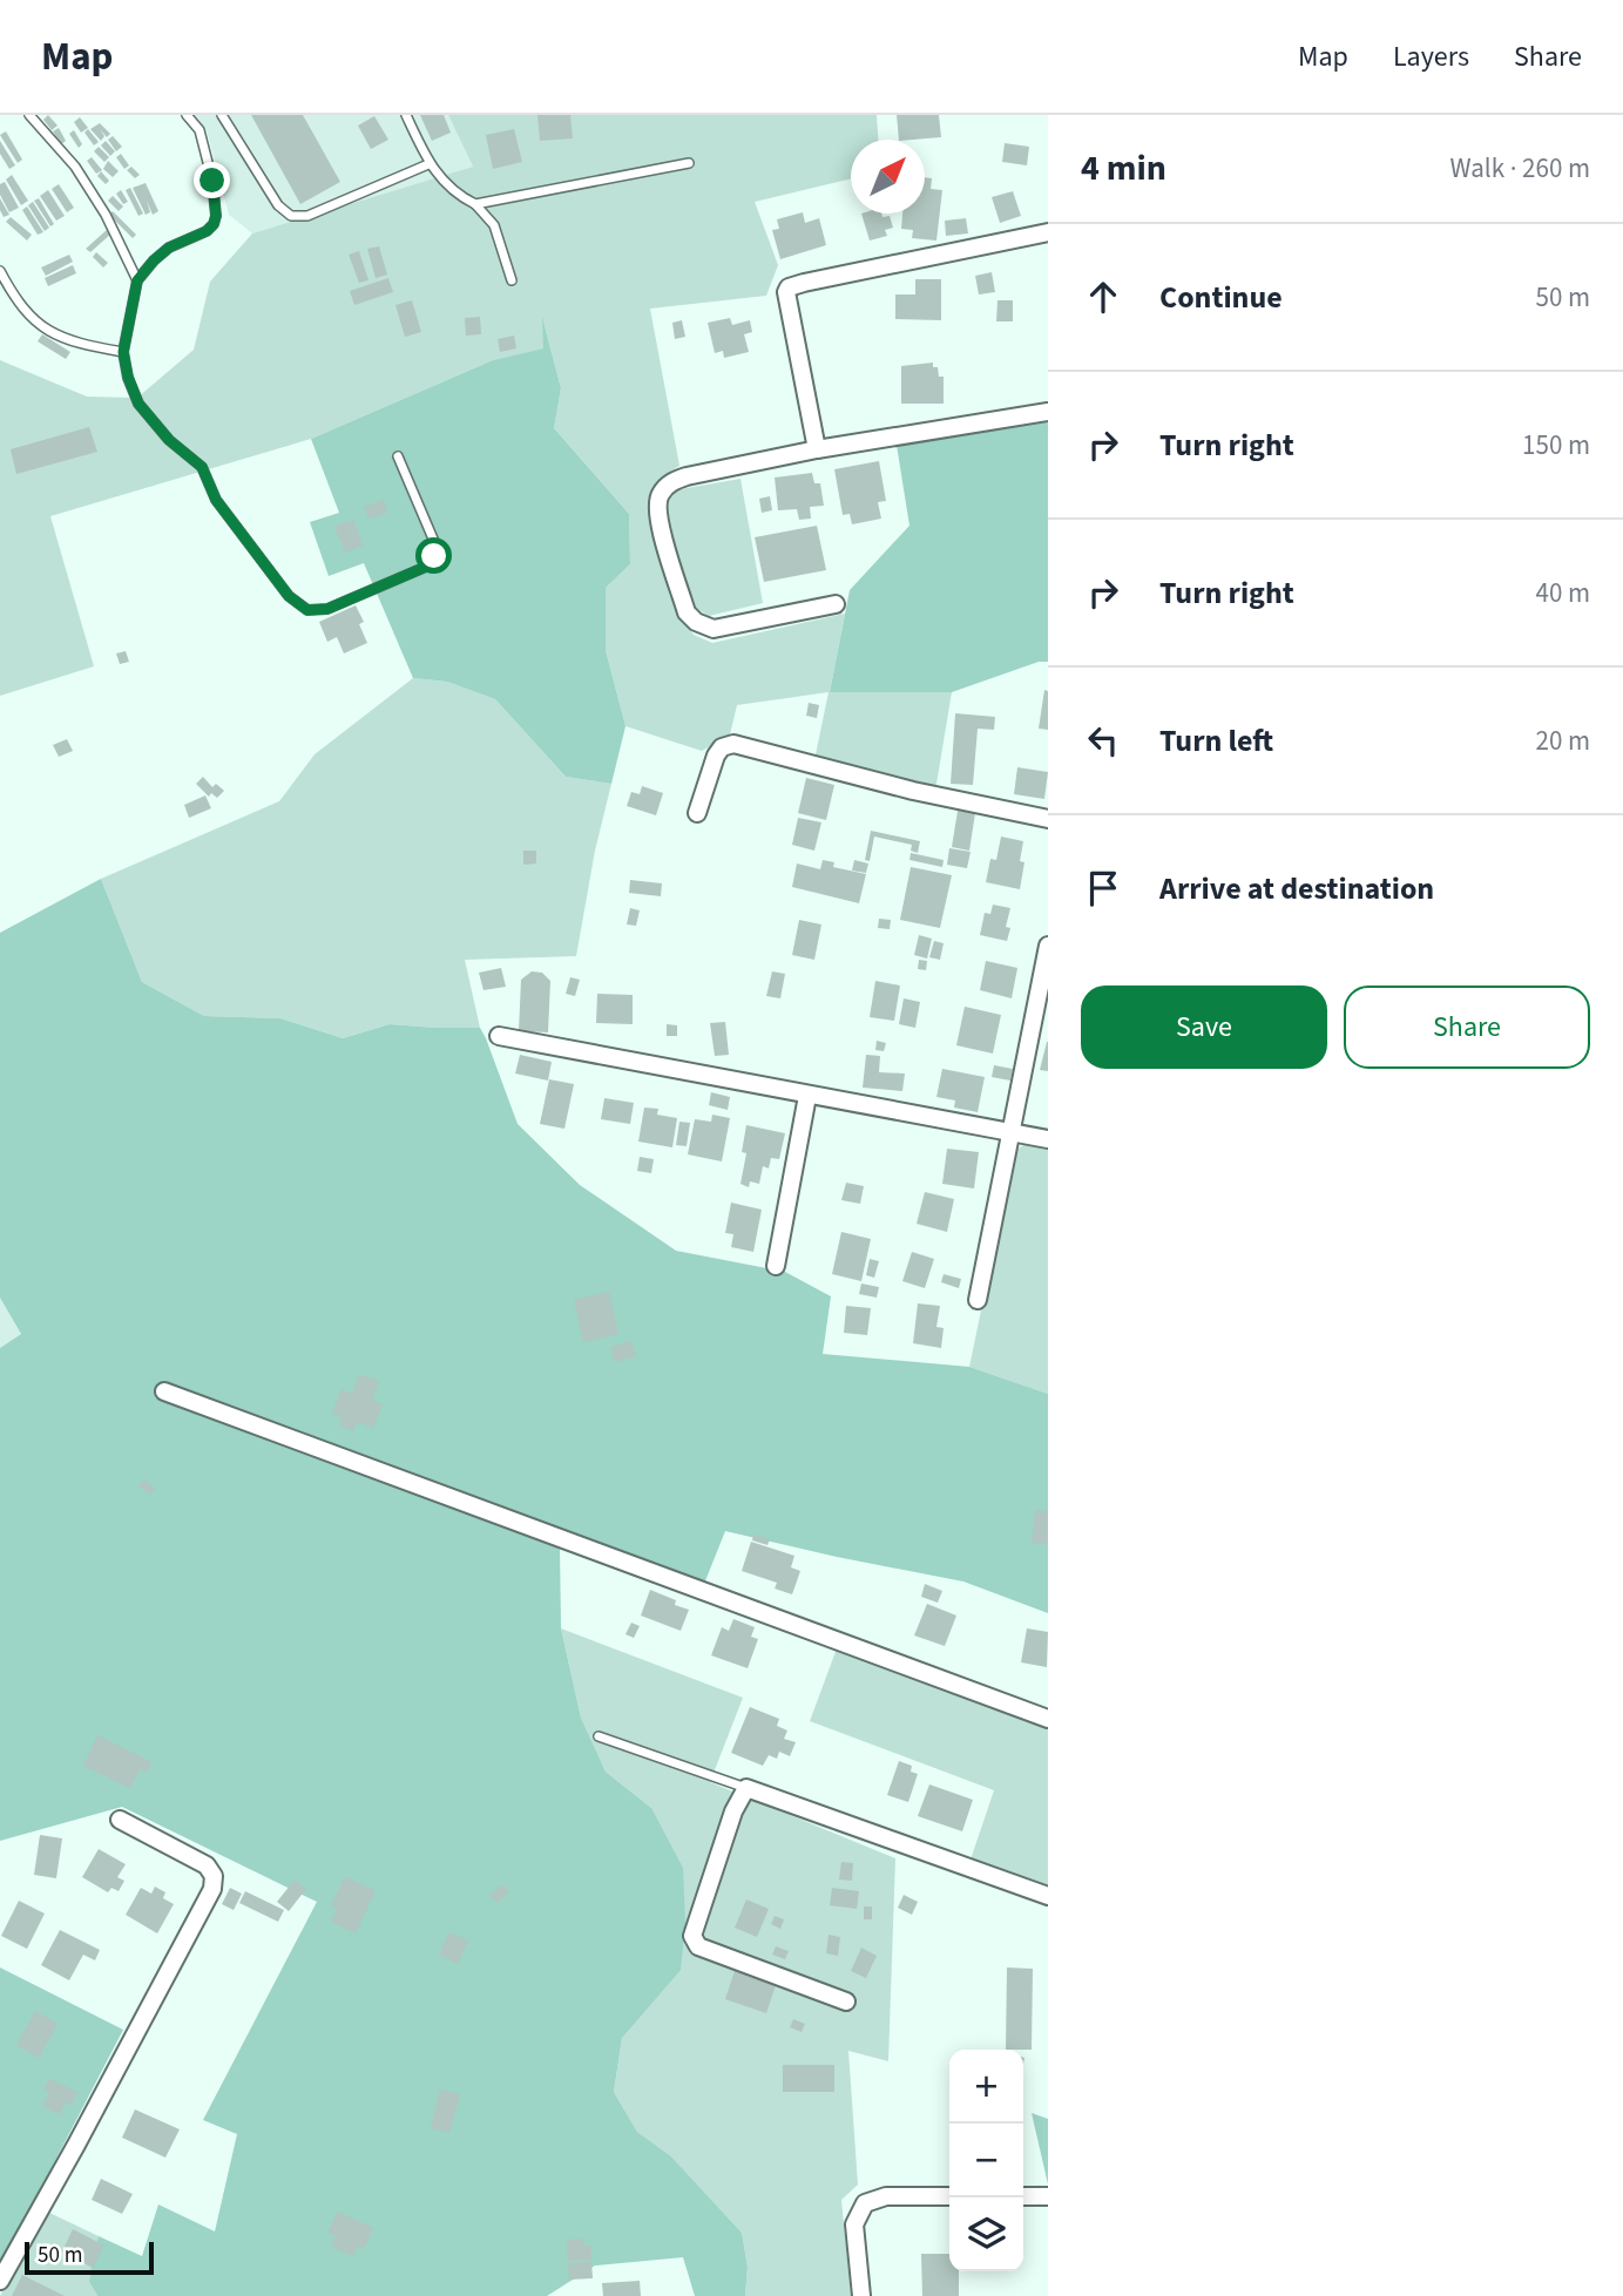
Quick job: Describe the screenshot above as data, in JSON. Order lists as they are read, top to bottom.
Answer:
{
  "scale_bar": "50 m",
  "north": "top right",
  "page": {
    "header": "Map",
    "nav": ["Map", "Layers", "Share"],
    "heading": ["4 min", "Walk · 260 m"],
    "list": [
      ["Continue", "50 m"],
      ["Turn right", "150 m"],
      ["Turn right", "40 m"],
      ["Turn left", "20 m"],
      "Arrive at destination"
    ],
    "buttons": ["Save", "Share"],
    "map_buttons": ["+", "−"],
    "scale": "50 m"
  }
}
